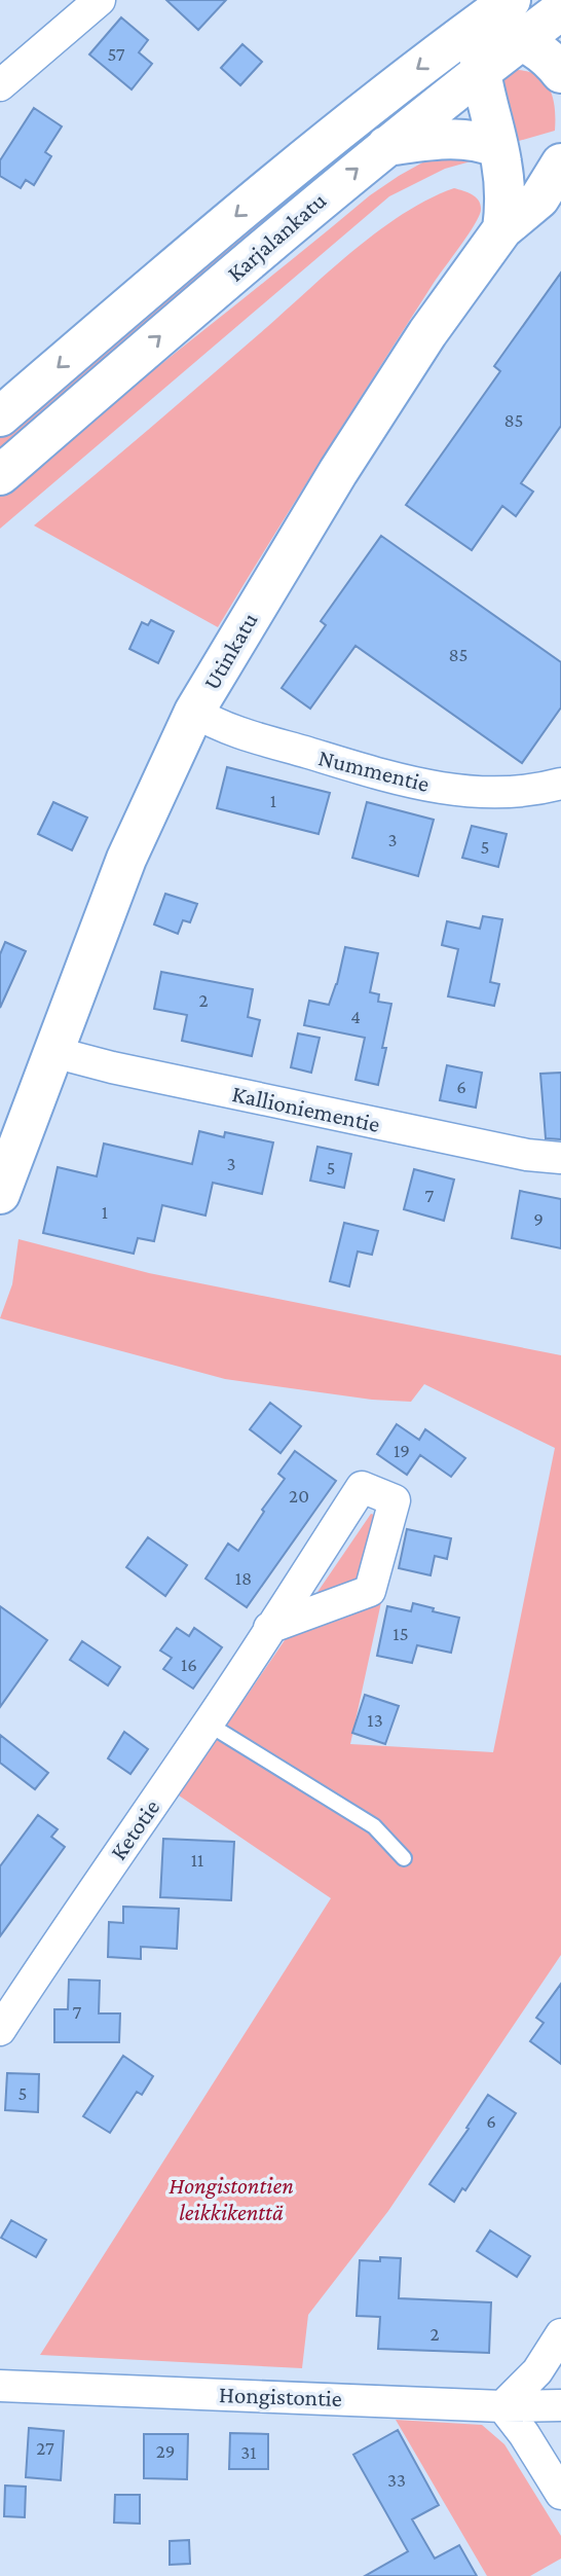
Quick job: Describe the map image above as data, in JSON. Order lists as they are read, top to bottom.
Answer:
{
  "streets": {
    "street": [
      "Karjalankatu",
      "Utinkatu",
      "Nummentie",
      "Kallioniementie",
      "Ketotie",
      "Hongistontie"
    ]
  },
  "crossings": [
    ["Utinkatu", "Nummentie"],
    ["Utinkatu", "Kallioniementie"]
  ],
  "parks": ["Hongistontien leikkikenttä"],
  "house_numbers": [
    "57",
    "85",
    "85",
    "1",
    "3",
    "5",
    "2",
    "4",
    "6",
    "3",
    "5",
    "7",
    "1",
    "9",
    "19",
    "20",
    "18",
    "15",
    "16",
    "13",
    "11",
    "7",
    "5",
    "6",
    "2",
    "27",
    "29",
    "31",
    "33"
  ]
}
